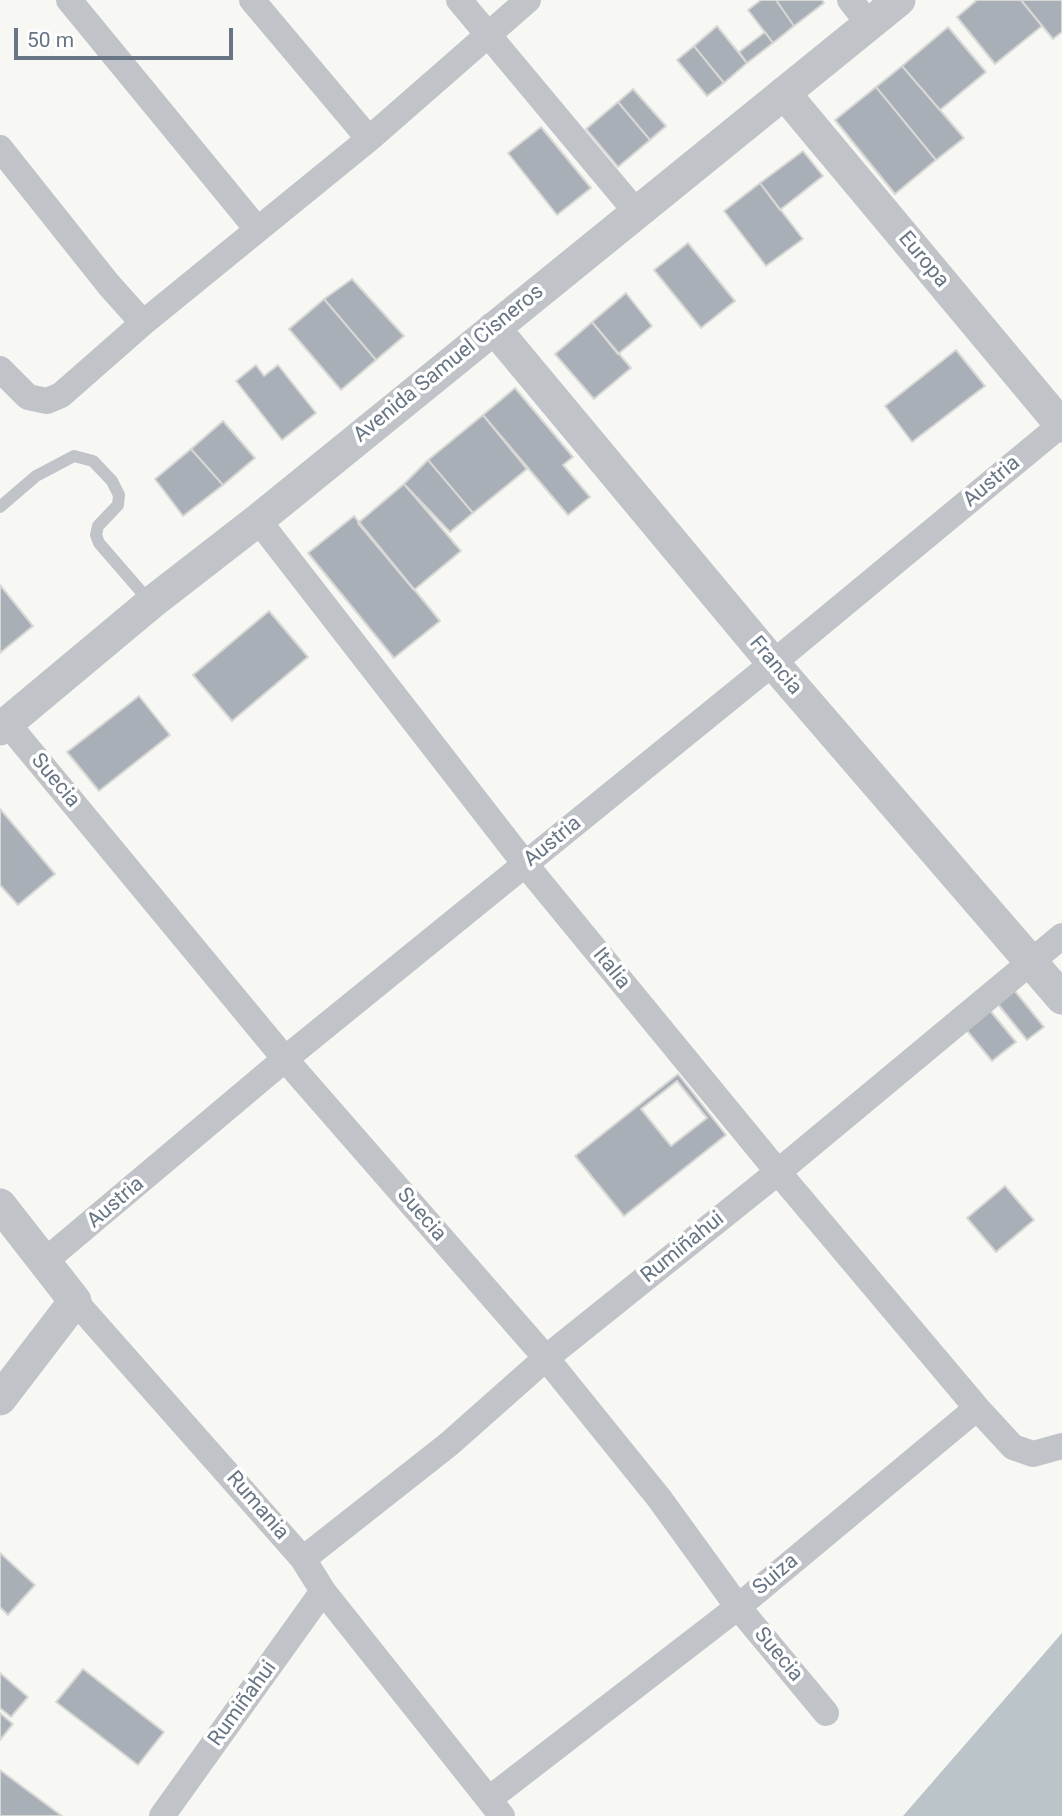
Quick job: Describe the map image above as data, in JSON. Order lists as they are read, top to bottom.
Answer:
{
  "streets": {
    "street": [
      "Europa",
      "Avenida Samuel Cisneros",
      "Austria",
      "Francia",
      "Suecia",
      "Italia",
      "Rumiñahui",
      "Rumania",
      "Suiza"
    ]
  },
  "crossings": [
    ["Europa", "Avenida Samuel Cisneros"],
    ["Europa", "Austria"],
    ["Avenida Samuel Cisneros", "Francia"],
    ["Avenida Samuel Cisneros", "Suecia"],
    ["Avenida Samuel Cisneros", "Italia"],
    ["Austria", "Francia"],
    ["Austria", "Suecia"],
    ["Austria", "Italia"],
    ["Austria", "Rumania"],
    ["Francia", "Rumiñahui"],
    ["Suecia", "Rumiñahui"],
    ["Suecia", "Suiza"],
    ["Italia", "Rumiñahui"],
    ["Italia", "Suiza"],
    ["Rumiñahui", "Rumania"],
    ["Rumania", "Suiza"]
  ],
  "scale_bar": "50 m"
}
